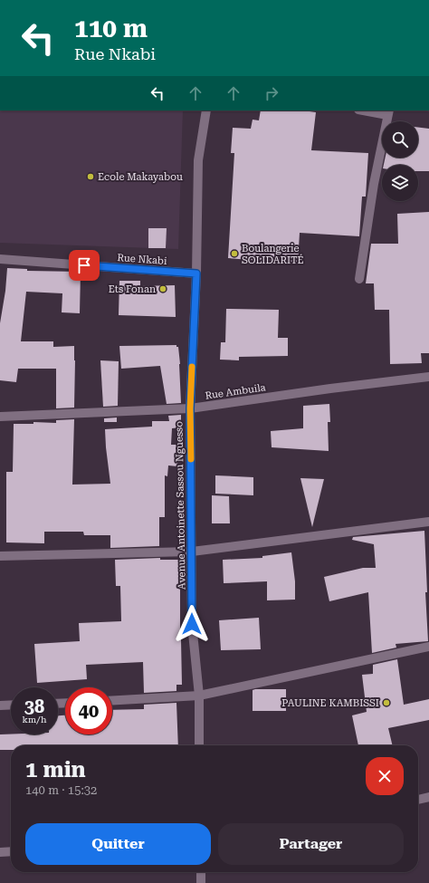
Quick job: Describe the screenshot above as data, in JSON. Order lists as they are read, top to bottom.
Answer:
{
  "streets": {
    "street": ["Rue Nkabi", "Rue Ambuila", "Avenue Antoinette Sassou Nguesso"]
  },
  "crossings": [
    ["Rue Nkabi", "Avenue Antoinette Sassou Nguesso"],
    ["Rue Ambuila", "Avenue Antoinette Sassou Nguesso"]
  ],
  "places": [
    "Ecole Makayabou",
    "Boulangerie SOLIDARITÉ",
    "Ets Fonan",
    "PAULINE KAMBISSI"
  ],
  "page": {
    "turn": ["110 m", "Rue Nkabi"],
    "speed": "38 km/h",
    "limit": "40",
    "heading": ["1 min", "140 m · 15:32"],
    "buttons": ["Quitter", "Partager"]
  }
}
